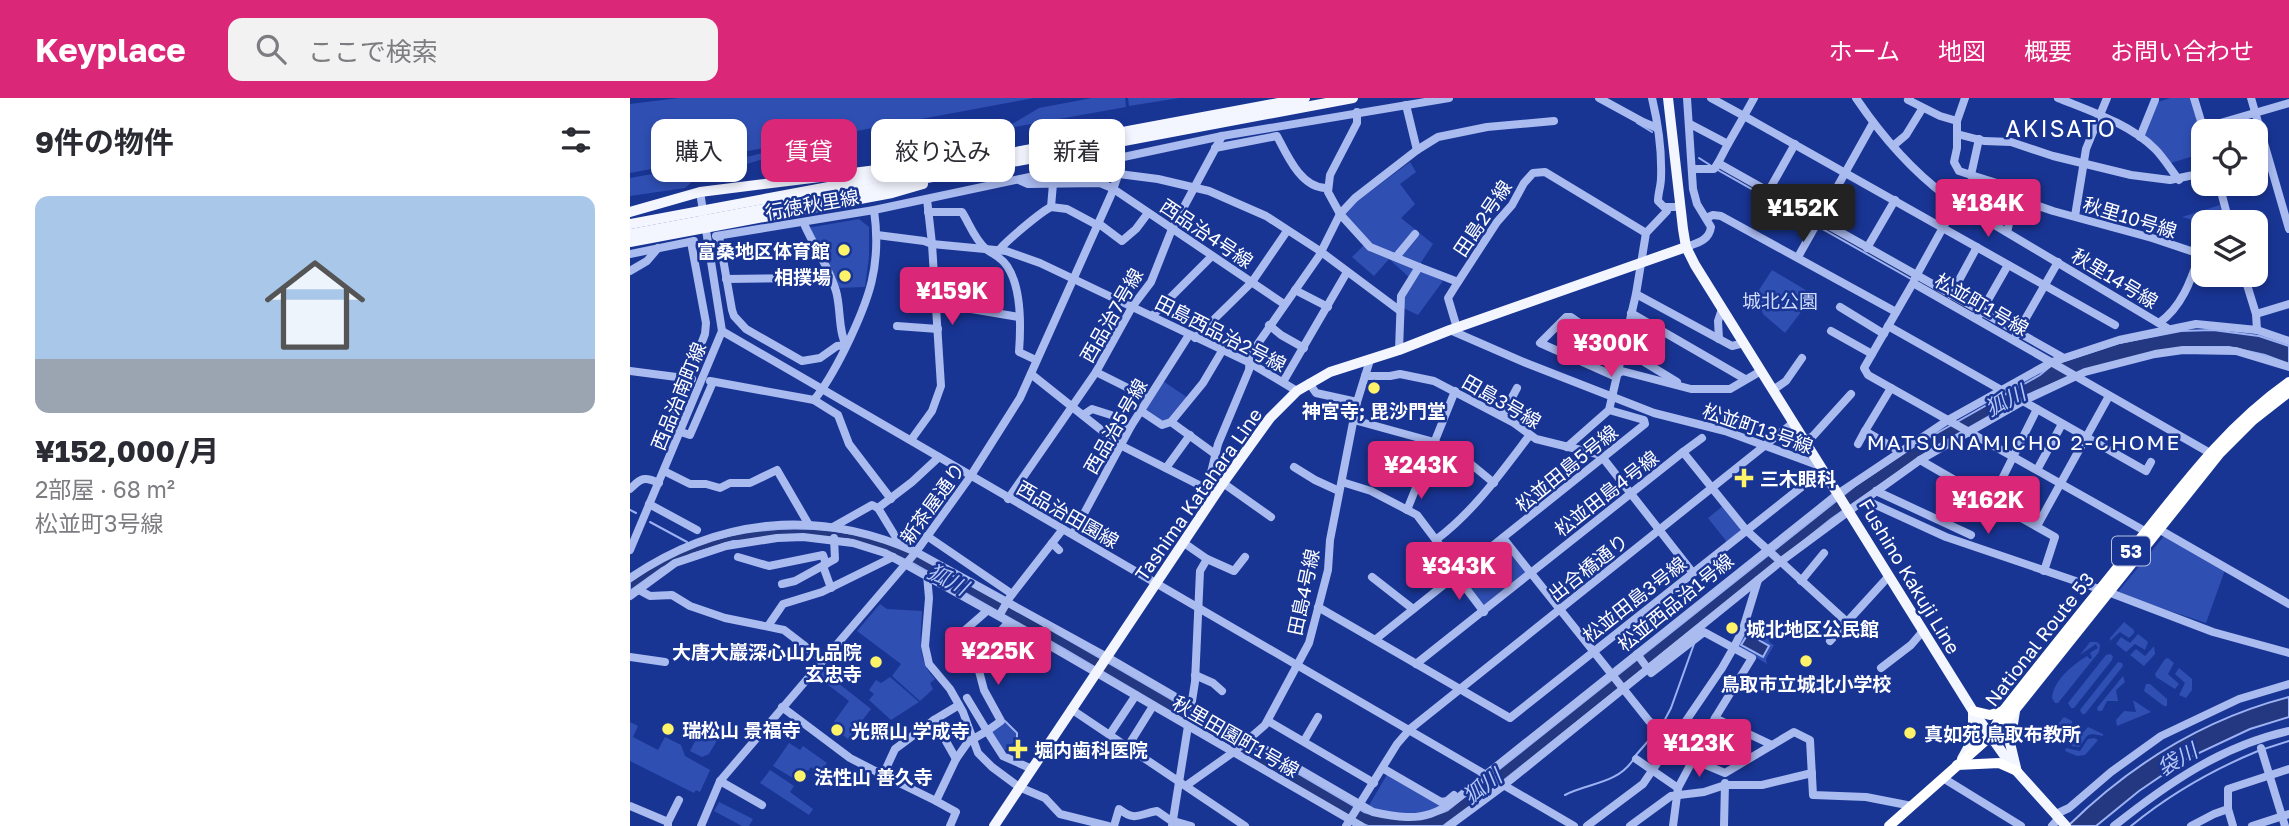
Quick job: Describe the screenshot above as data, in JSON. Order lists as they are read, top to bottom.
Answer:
{
  "streets": {
    "highway": ["53", "National Route 53"],
    "main road": ["Tashima Katahara Line", "Fushino Kakuji Line"],
    "street": [
      "行徳秋里線",
      "秋里10号線",
      "田島2号線",
      "西品治4号線",
      "秋里14号線",
      "松並町1号線",
      "西品治7号線",
      "田島西品治2号線",
      "西品治南町線",
      "田島3号線",
      "西品治5号線",
      "松並町13号線",
      "松並田島5号線",
      "松並田島4号線",
      "新茶屋通り",
      "西品治田園線",
      "出合橋通り",
      "田島4号線",
      "松並田島3号線",
      "松並西品治1号線",
      "秋里田園町1号線"
    ]
  },
  "crossings": [
    ["行徳秋里線", "西品治7号線"],
    ["西品治4号線", "西品治7号線"],
    ["西品治4号線", "西品治5号線"],
    ["西品治4号線", "新茶屋通り"],
    ["秋里14号線", "松並西品治1号線"],
    ["松並町1号線", "松並西品治1号線"],
    ["松並町1号線", "National Route 53"],
    ["西品治7号線", "田島西品治2号線"],
    ["西品治7号線", "西品治田園線"],
    ["田島西品治2号線", "西品治5号線"],
    ["田島西品治2号線", "Tashima Katahara Line"],
    ["田島西品治2号線", "新茶屋通り"],
    ["西品治南町線", "西品治田園線"],
    ["田島3号線", "松並田島5号線"],
    ["田島3号線", "田島4号線"],
    ["西品治5号線", "西品治田園線"],
    ["松並町13号線", "Tashima Katahara Line"],
    ["松並町13号線", "出合橋通り"],
    ["松並町13号線", "Fushino Kakuji Line"],
    ["松並町13号線", "松並田島3号線"],
    ["松並田島4号線", "出合橋通り"],
    ["松並田島4号線", "松並田島3号線"],
    ["松並田島4号線", "松並西品治1号線"],
    ["Tashima Katahara Line", "西品治田園線"],
    ["Tashima Katahara Line", "Fushino Kakuji Line"],
    ["Tashima Katahara Line", "田島4号線"],
    ["Tashima Katahara Line", "松並西品治1号線"],
    ["Tashima Katahara Line", "秋里田園町1号線"],
    ["新茶屋通り", "西品治田園線"],
    ["新茶屋通り", "松並西品治1号線"],
    ["新茶屋通り", "秋里田園町1号線"],
    ["西品治田園線", "出合橋通り"],
    ["西品治田園線", "田島4号線"],
    ["西品治田園線", "松並西品治1号線"],
    ["出合橋通り", "Fushino Kakuji Line"],
    ["出合橋通り", "松並田島3号線"],
    ["出合橋通り", "松並西品治1号線"],
    ["出合橋通り", "秋里田園町1号線"],
    ["Fushino Kakuji Line", "松並田島3号線"],
    ["Fushino Kakuji Line", "松並西品治1号線"],
    ["Fushino Kakuji Line", "National Route 53"],
    ["田島4号線", "松並西品治1号線"],
    ["田島4号線", "秋里田園町1号線"],
    ["松並西品治1号線", "秋里田園町1号線"]
  ],
  "districts": ["AKISATO", "MATSUNAMICHO 2-CHOME"],
  "water": ["狐川", "袋川"],
  "parks": ["城北公園"],
  "places": {
    "other": [
      "富桑地区体育館",
      "相撲場",
      "神宮寺; 毘沙門堂",
      "城北地区公民館",
      "鳥取市立城北小学校",
      "大唐大巖深心山九品院 玄忠寺",
      "瑞松山 景福寺",
      "光照山 学成寺",
      "真如苑 鳥取布教所",
      "法性山 善久寺"
    ],
    "health": ["三木眼科", "堀内歯科医院"]
  },
  "page": {
    "header": "Keyplace",
    "search": "ここで検索",
    "nav": [
      "ホーム",
      "地図",
      "概要",
      "お問い合わせ"
    ],
    "heading": "9件の物件",
    "chip": [
      "購入",
      "賃貸",
      "絞り込み",
      "新着"
    ],
    "price": [
      "¥184K",
      "¥152K",
      "¥159K",
      "¥300K",
      "¥243K",
      "¥162K",
      "¥343K",
      "¥225K",
      "¥123K"
    ],
    "list": [
      {
        "name": "¥152,000/月",
        "note": "2部屋 · 68 m² · 松並町3号線"
      }
    ]
  }
}
